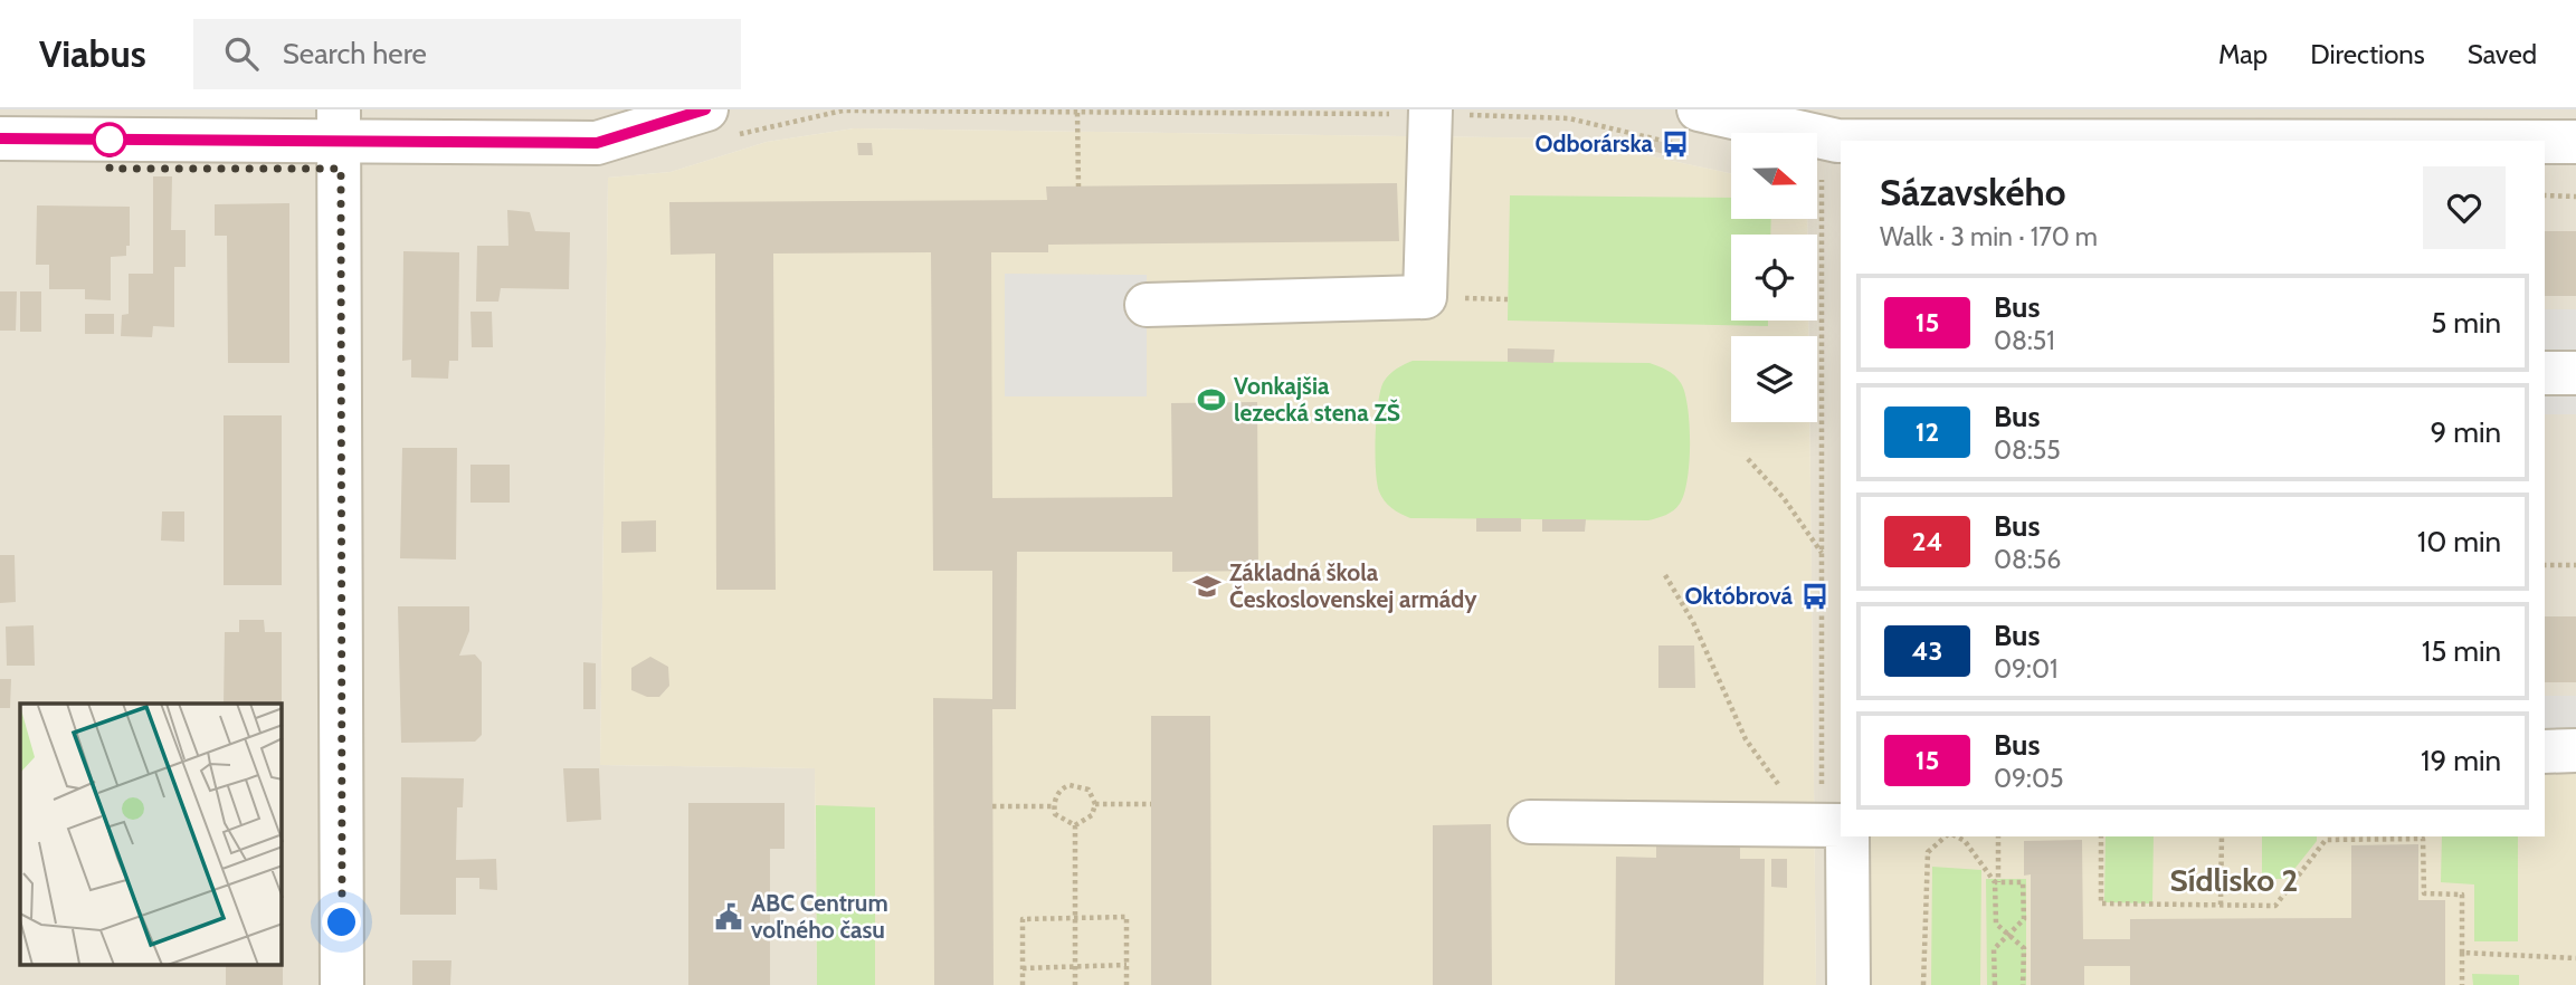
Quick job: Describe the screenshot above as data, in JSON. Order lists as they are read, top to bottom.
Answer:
{
  "districts": ["Sídlisko 2"],
  "places": {
    "bus stop": ["Odborárska", "Októbrová"],
    "sports": ["Vonkajšia lezecká stena ZŠ"],
    "school or university": ["Základná škola Československej armády"],
    "public building": ["ABC Centrum voľného času"]
  },
  "lines": ["bus line 15"],
  "north": "right",
  "page": {
    "header": "Viabus",
    "search": "Search here",
    "nav": ["Map", "Directions", "Saved"],
    "heading": ["Sázavského", "Walk · 3 min · 170 m"],
    "list": [
      {
        "mark": "15",
        "name": "Bus",
        "note": "08:51",
        "value": "5 min"
      },
      {
        "mark": "12",
        "name": "Bus",
        "note": "08:55",
        "value": "9 min"
      },
      {
        "mark": "24",
        "name": "Bus",
        "note": "08:56",
        "value": "10 min"
      },
      {
        "mark": "43",
        "name": "Bus",
        "note": "09:01",
        "value": "15 min"
      },
      {
        "mark": "15",
        "name": "Bus",
        "note": "09:05",
        "value": "19 min"
      }
    ]
  }
}
